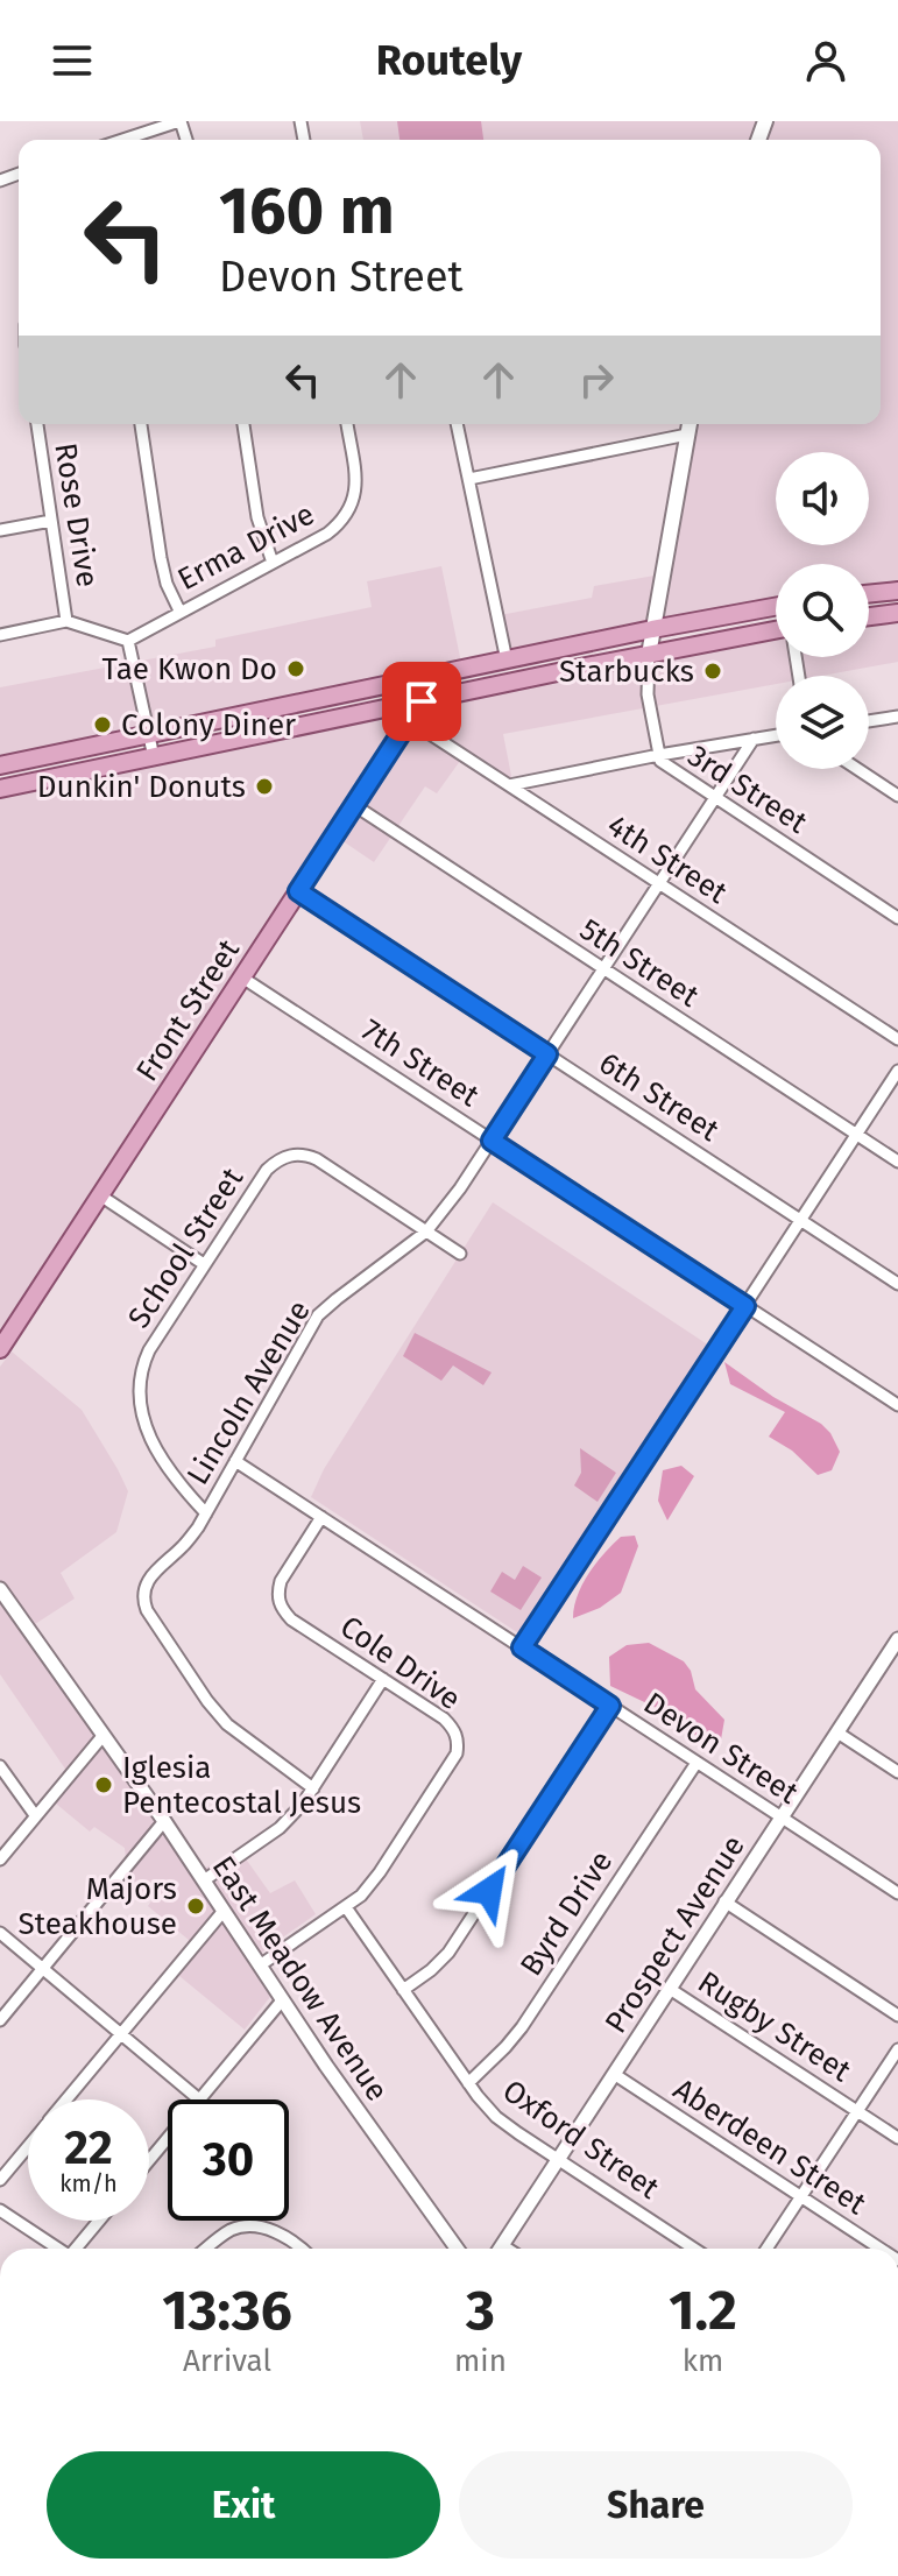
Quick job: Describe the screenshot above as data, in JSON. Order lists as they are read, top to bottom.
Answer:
{
  "streets": {
    "main road": ["Front Street"],
    "street": [
      "Rose Drive",
      "Erma Drive",
      "3rd Street",
      "4th Street",
      "5th Street",
      "7th Street",
      "6th Street",
      "School Street",
      "Lincoln Avenue",
      "Cole Drive",
      "Devon Street",
      "Byrd Drive",
      "Prospect Avenue",
      "East Meadow Avenue",
      "Rugby Street",
      "Oxford Street",
      "Aberdeen Street"
    ]
  },
  "crossings": [
    ["3rd Street", "Lincoln Avenue"],
    ["4th Street", "Front Street"],
    ["4th Street", "Lincoln Avenue"],
    ["5th Street", "Front Street"],
    ["5th Street", "Lincoln Avenue"],
    ["Front Street", "7th Street"],
    ["Front Street", "6th Street"],
    ["7th Street", "Lincoln Avenue"],
    ["6th Street", "Lincoln Avenue"],
    ["School Street", "Lincoln Avenue"],
    ["Lincoln Avenue", "Devon Street"],
    ["Cole Drive", "Devon Street"],
    ["Cole Drive", "East Meadow Avenue"],
    ["Cole Drive", "Oxford Street"],
    ["Devon Street", "Byrd Drive"],
    ["Devon Street", "Prospect Avenue"],
    ["Byrd Drive", "Oxford Street"],
    ["Prospect Avenue", "Rugby Street"],
    ["Prospect Avenue", "Oxford Street"],
    ["Prospect Avenue", "Aberdeen Street"]
  ],
  "places": [
    "Tae Kwon Do",
    "Starbucks",
    "Colony Diner",
    "Dunkin' Donuts",
    "Iglesia Pentecostal Jesus",
    "Majors Steakhouse"
  ],
  "page": {
    "header": "Routely",
    "turn": ["160 m", "Devon Street"],
    "speed": "22 km/h",
    "limit": "30",
    "eta": [
      "13:36",
      "Arrival",
      "3",
      "min",
      "1.2",
      "km"
    ],
    "buttons": ["Exit", "Share"]
  }
}
